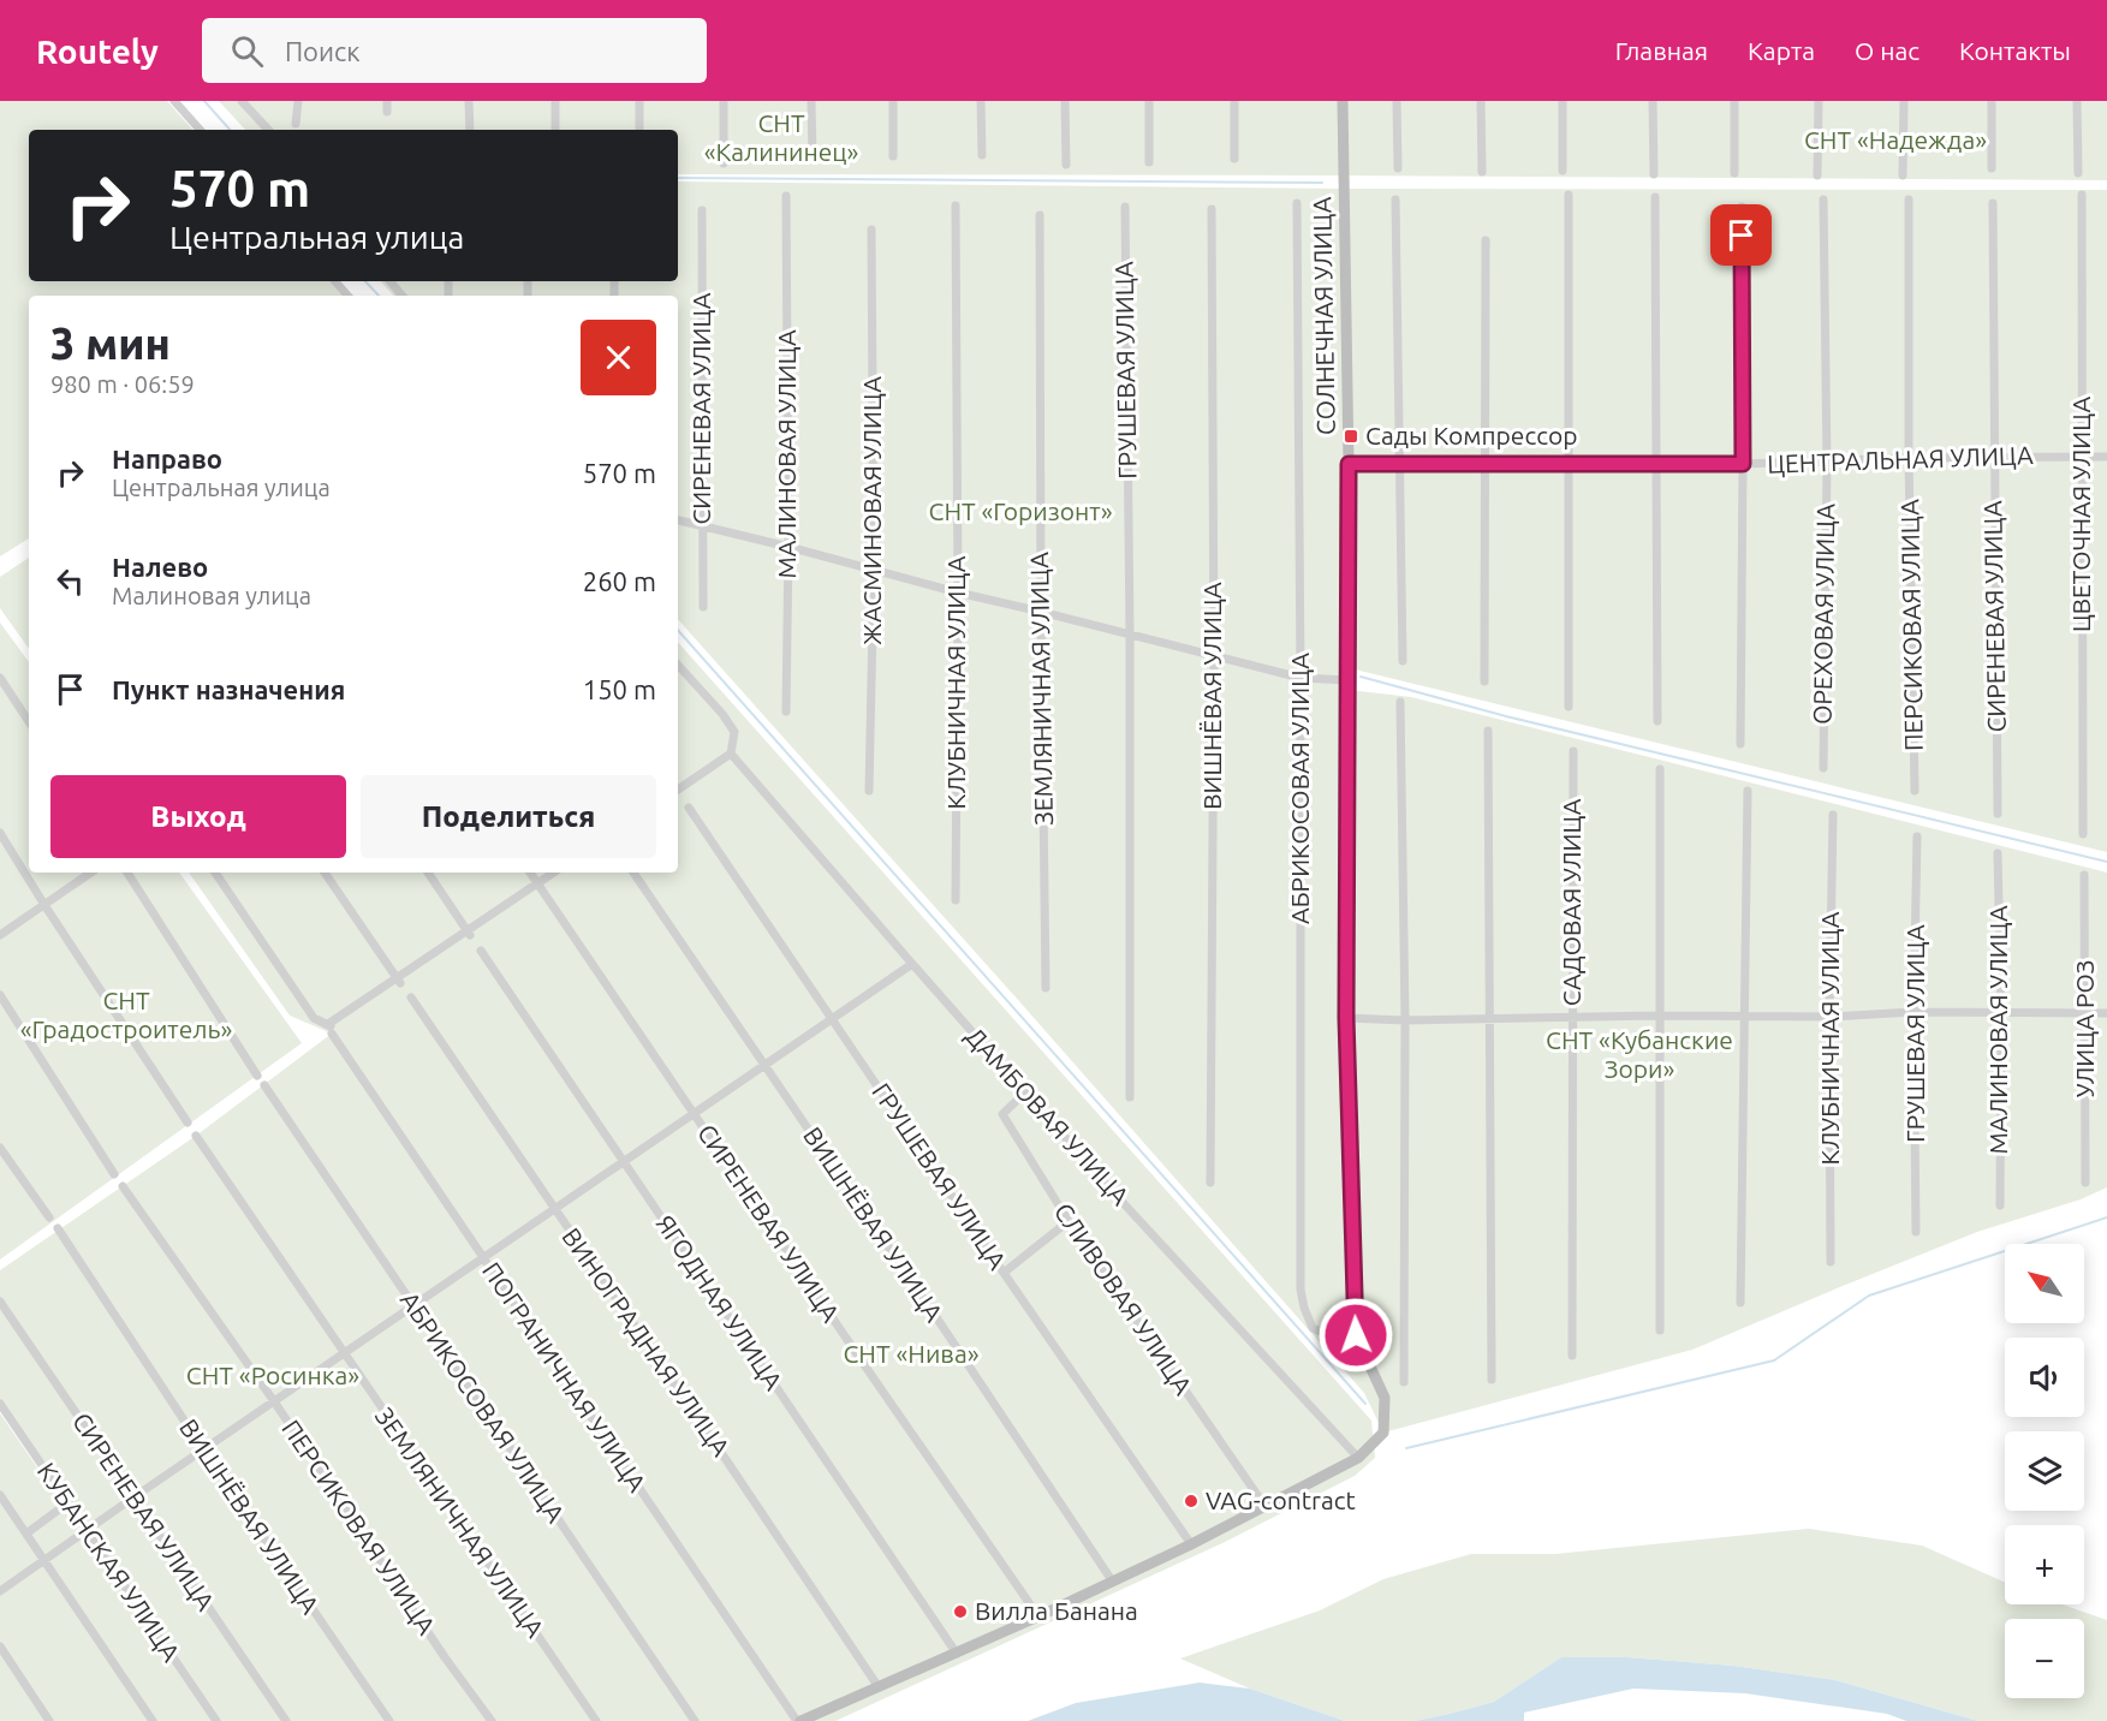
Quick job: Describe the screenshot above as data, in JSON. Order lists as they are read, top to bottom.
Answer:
{
  "streets": {
    "street": [
      "СОЛНЕЧНАЯ УЛИЦА",
      "ГРУШЕВАЯ УЛИЦА",
      "СИРЕНЕВАЯ УЛИЦА",
      "МАЛИНОВАЯ УЛИЦА",
      "ЦЕНТРАЛЬНАЯ УЛИЦА",
      "ЖАСМИНОВАЯ УЛИЦА",
      "ЦВЕТОЧНАЯ УЛИЦА",
      "ОРЕХОВАЯ УЛИЦА",
      "ПЕРСИКОВАЯ УЛИЦА",
      "КЛУБНИЧНАЯ УЛИЦА",
      "ЗЕМЛЯНИЧНАЯ УЛИЦА",
      "ВИШНЁВАЯ УЛИЦА",
      "АБРИКОСОВАЯ УЛИЦА",
      "САДОВАЯ УЛИЦА",
      "УЛИЦА РОЗ",
      "ДАМБОВАЯ УЛИЦА",
      "СЛИВОВАЯ УЛИЦА",
      "ЯГОДНАЯ УЛИЦА",
      "ВИНОГРАДНАЯ УЛИЦА",
      "ПОГРАНИЧНАЯ УЛИЦА",
      "КУБАНСКАЯ УЛИЦА"
    ]
  },
  "crossings": [
    ["СОЛНЕЧНАЯ УЛИЦА", "ЦЕНТРАЛЬНАЯ УЛИЦА"],
    ["СОЛНЕЧНАЯ УЛИЦА", "АБРИКОСОВАЯ УЛИЦА"],
    ["СОЛНЕЧНАЯ УЛИЦА", "ДАМБОВАЯ УЛИЦА"],
    ["СИРЕНЕВАЯ УЛИЦА", "ЦЕНТРАЛЬНАЯ УЛИЦА"],
    ["ЦЕНТРАЛЬНАЯ УЛИЦА", "ЦВЕТОЧНАЯ УЛИЦА"],
    ["ЦЕНТРАЛЬНАЯ УЛИЦА", "ОРЕХОВАЯ УЛИЦА"],
    ["ЦЕНТРАЛЬНАЯ УЛИЦА", "ПЕРСИКОВАЯ УЛИЦА"],
    ["ДАМБОВАЯ УЛИЦА", "СЛИВОВАЯ УЛИЦА"]
  ],
  "parks": [
    "СНТ «Калининец»",
    "СНТ «Надежда»",
    "СНТ «Горизонт»",
    "СНТ «Градостроитель»",
    "СНТ «Кубанские Зори»",
    "СНТ «Нива»",
    "СНТ «Росинка»"
  ],
  "places": {
    "transit": ["Сады Компрессор"],
    "other": ["VAG-contract", "Вилла Банана"]
  },
  "north": "top left",
  "page": {
    "header": "Routely",
    "search": "Поиск",
    "nav": [
      "Главная",
      "Карта",
      "О нас",
      "Контакты"
    ],
    "turn": ["570 m", "Центральная улица"],
    "heading": ["3 мин", "980 m · 06:59"],
    "list": [
      {
        "name": "Направо",
        "note": "Центральная улица",
        "value": "570 m"
      },
      {
        "name": "Налево",
        "note": "Малиновая улица",
        "value": "260 m"
      },
      {
        "name": "Пункт назначения",
        "value": "150 m"
      }
    ],
    "buttons": ["Выход", "Поделиться"],
    "map_buttons": ["+", "−"]
  }
}
